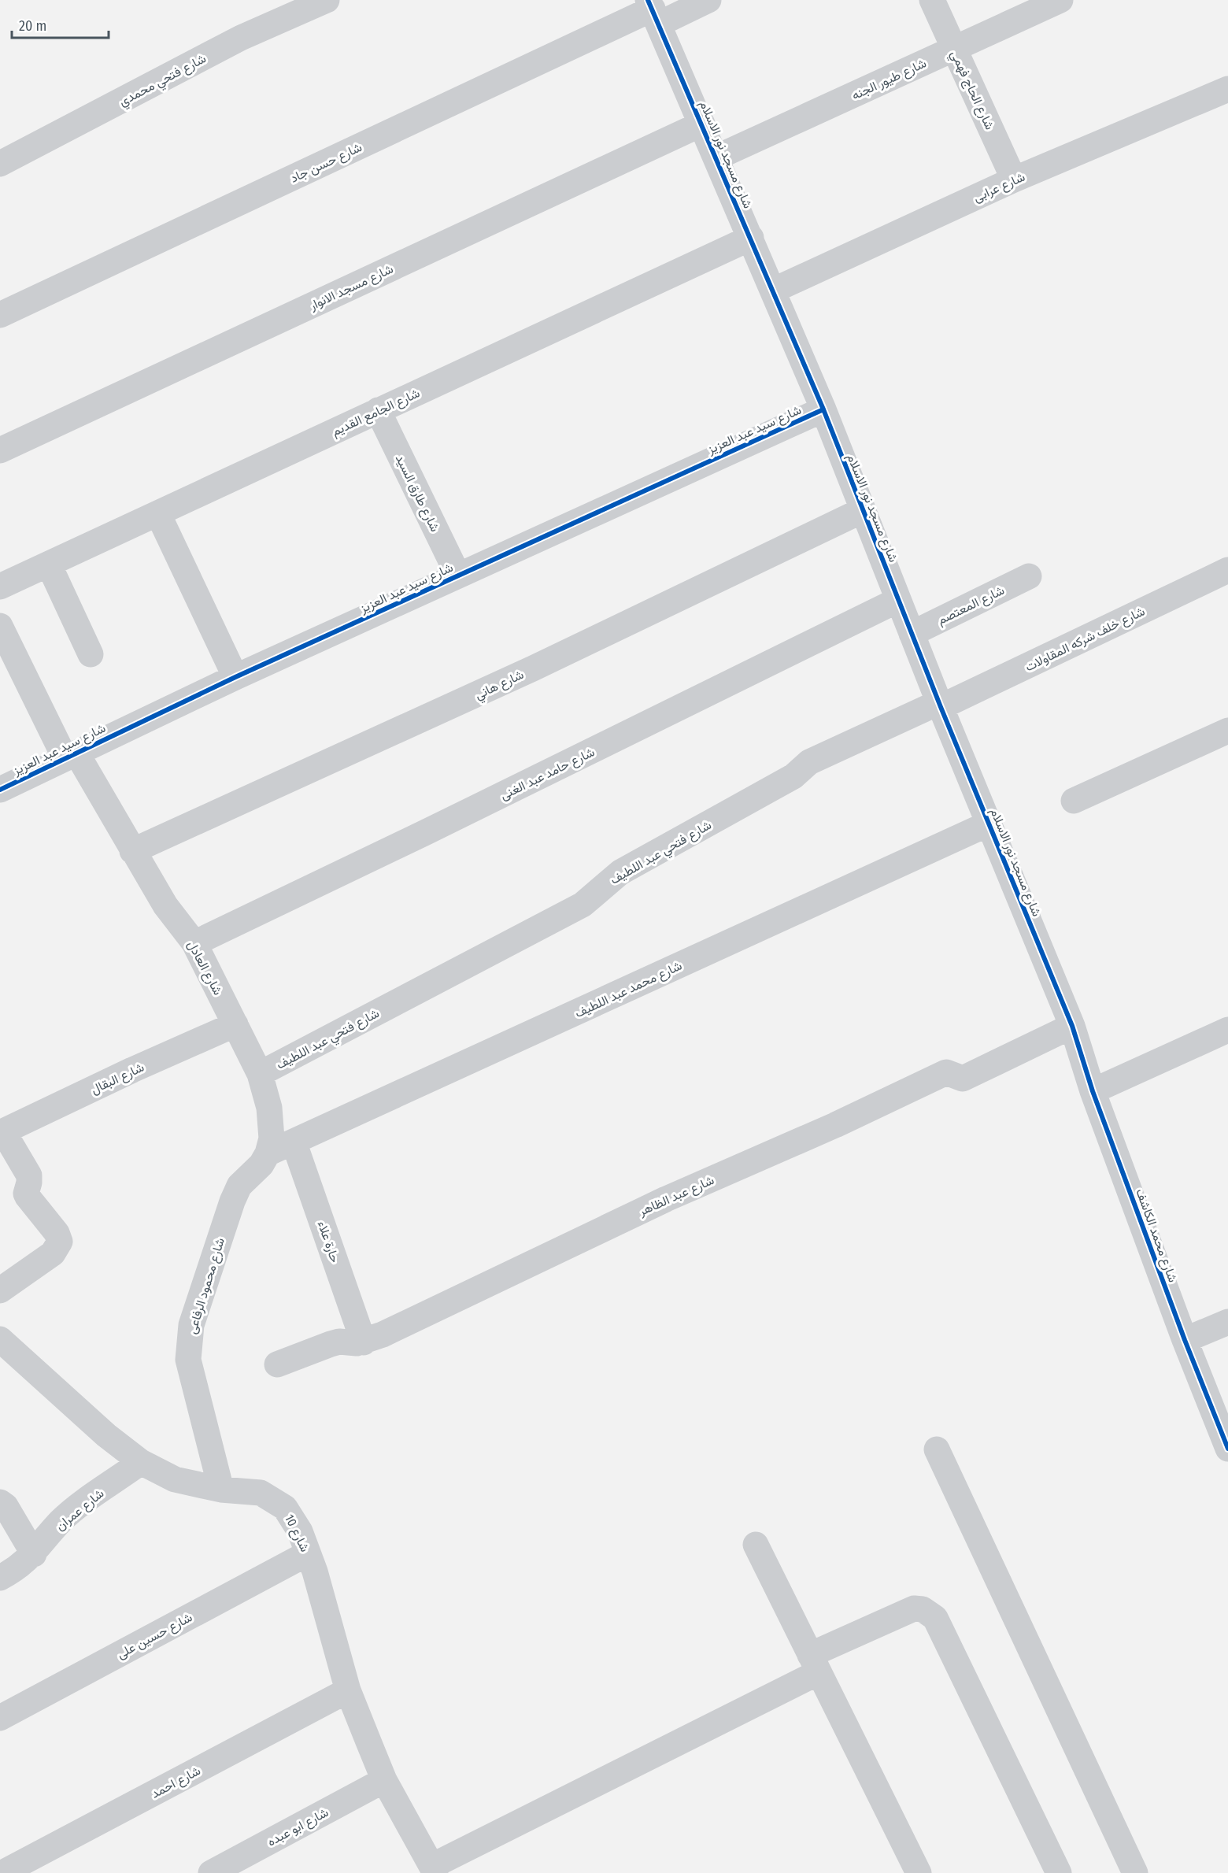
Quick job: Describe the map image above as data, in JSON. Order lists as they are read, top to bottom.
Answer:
{
  "streets": {
    "street": [
      "شارع طيور الجنه",
      "شارع فتحي محمدي",
      "شارع الحاج فهمي",
      "شارع مسجد نور الاسلام",
      "شارع حسن جاد",
      "شارع عرابى",
      "شارع مسجد الانوار",
      "شارع الجامع القديم",
      "شارع سيد عبد العزيز",
      "شارع طارق السيد",
      "شارع المعتصم",
      "شارع خلف شركه المقاولات",
      "شارع هاني",
      "شارع حامد عبد الغنى",
      "شارع فتحي عبد اللطيف",
      "شارع العادل",
      "شارع محمد عبد اللطيف",
      "شارع البقال",
      "شارع عبد الظاهر",
      "شارع محمد الكاشف",
      "حارة علاء",
      "شارع محمود الرفاعى",
      "شارع عمران",
      "شارع 10",
      "شارع حسين على",
      "شارع احمد",
      "شارع ابو عبده"
    ]
  },
  "crossings": [
    ["شارع طيور الجنه", "شارع الحاج فهمي"],
    ["شارع طيور الجنه", "شارع مسجد نور الاسلام"],
    ["شارع الحاج فهمي", "شارع عرابى"],
    ["شارع مسجد نور الاسلام", "شارع حسن جاد"],
    ["شارع مسجد نور الاسلام", "شارع عرابى"],
    ["شارع مسجد نور الاسلام", "شارع مسجد الانوار"],
    ["شارع مسجد نور الاسلام", "شارع الجامع القديم"],
    ["شارع مسجد نور الاسلام", "شارع سيد عبد العزيز"],
    ["شارع مسجد نور الاسلام", "شارع المعتصم"],
    ["شارع مسجد نور الاسلام", "شارع خلف شركه المقاولات"],
    ["شارع مسجد نور الاسلام", "شارع هاني"],
    ["شارع مسجد نور الاسلام", "شارع حامد عبد الغنى"],
    ["شارع مسجد نور الاسلام", "شارع فتحي عبد اللطيف"],
    ["شارع مسجد نور الاسلام", "شارع محمد عبد اللطيف"],
    ["شارع مسجد نور الاسلام", "شارع عبد الظاهر"],
    ["شارع مسجد نور الاسلام", "شارع محمد الكاشف"],
    ["شارع الجامع القديم", "شارع طارق السيد"],
    ["شارع سيد عبد العزيز", "شارع طارق السيد"],
    ["شارع سيد عبد العزيز", "شارع العادل"],
    ["شارع خلف شركه المقاولات", "شارع فتحي عبد اللطيف"],
    ["شارع هاني", "شارع العادل"],
    ["شارع حامد عبد الغنى", "شارع العادل"],
    ["شارع فتحي عبد اللطيف", "شارع العادل"],
    ["شارع العادل", "شارع محمد عبد اللطيف"],
    ["شارع العادل", "شارع البقال"],
    ["شارع العادل", "شارع محمود الرفاعى"],
    ["شارع محمد عبد اللطيف", "حارة علاء"],
    ["شارع محمد عبد اللطيف", "شارع محمود الرفاعى"],
    ["شارع عبد الظاهر", "شارع محمد الكاشف"],
    ["شارع عبد الظاهر", "حارة علاء"],
    ["شارع محمود الرفاعى", "شارع 10"],
    ["شارع عمران", "شارع 10"],
    ["شارع 10", "شارع حسين على"],
    ["شارع 10", "شارع احمد"],
    ["شارع 10", "شارع ابو عبده"]
  ],
  "scale_bar": "20 m"
}
